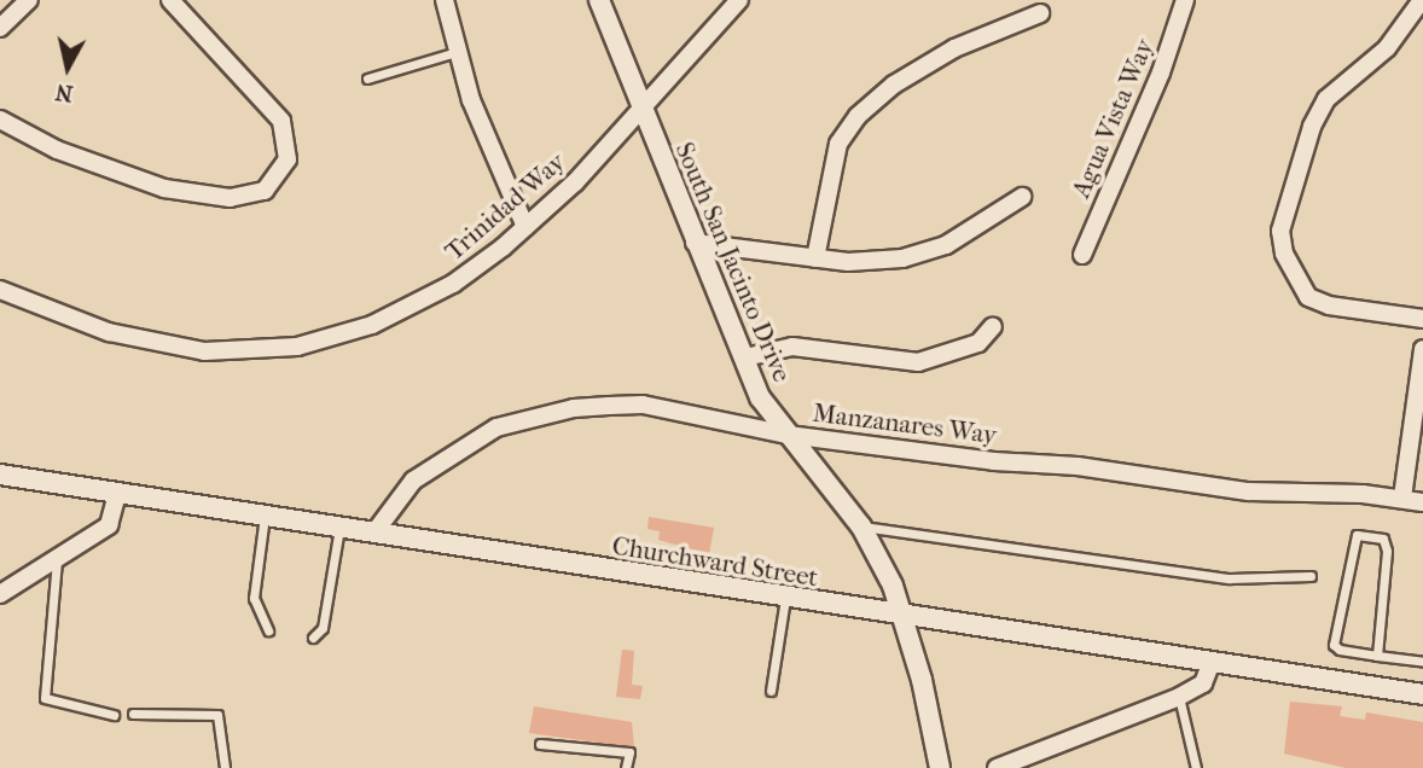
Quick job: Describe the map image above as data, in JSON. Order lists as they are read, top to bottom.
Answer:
{
  "streets": {
    "street": [
      "Agua Vista Way",
      "Trinidad Way",
      "South San Jacinto Drive",
      "Manzanares Way",
      "Churchward Street"
    ]
  },
  "crossings": [
    ["Trinidad Way", "South San Jacinto Drive"],
    ["South San Jacinto Drive", "Manzanares Way"],
    ["South San Jacinto Drive", "Churchward Street"],
    ["Manzanares Way", "Churchward Street"]
  ],
  "north": "bottom"
}
